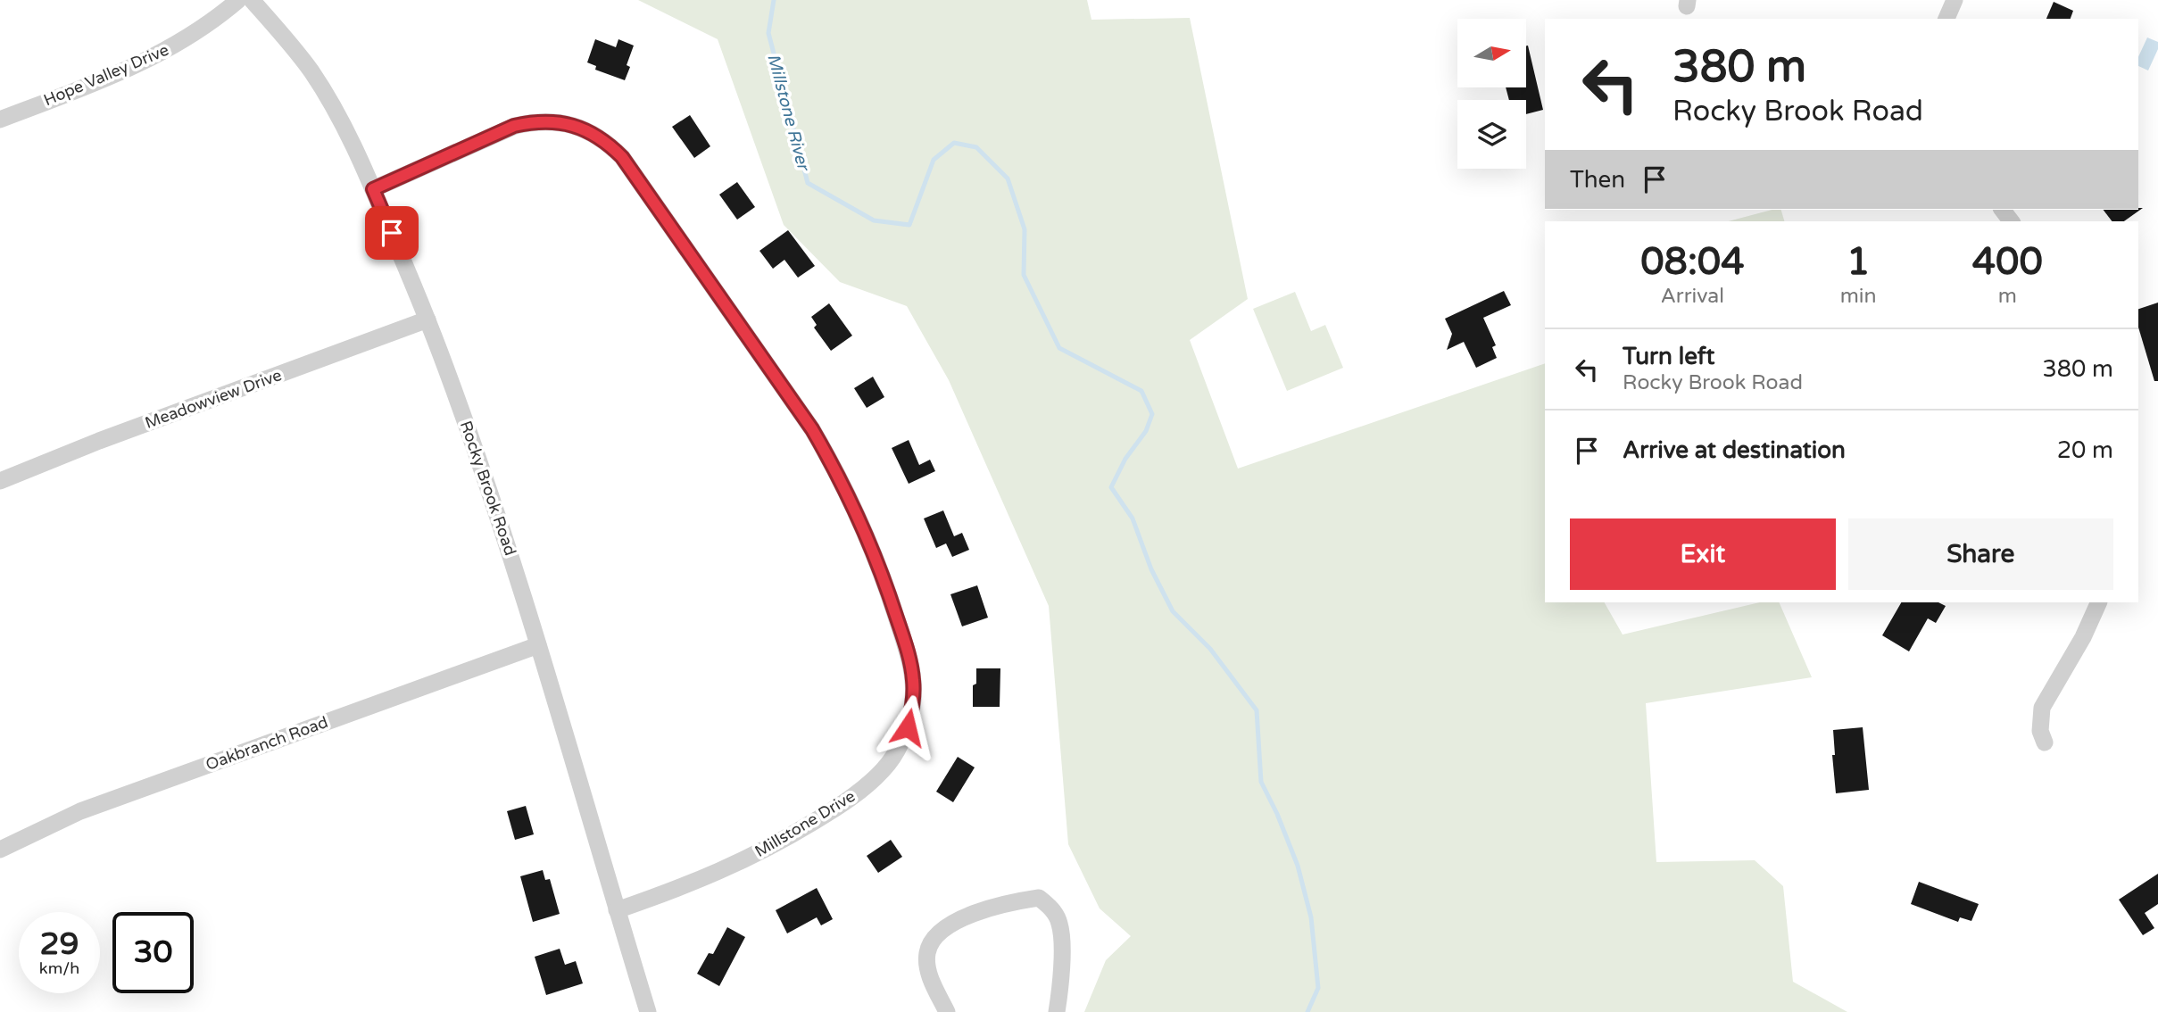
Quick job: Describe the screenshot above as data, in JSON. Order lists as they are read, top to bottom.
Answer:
{
  "streets": {
    "street": [
      "Hope Valley Drive",
      "Meadowview Drive",
      "Rocky Brook Road",
      "Oakbranch Road",
      "Millstone Drive"
    ]
  },
  "crossings": [
    ["Meadowview Drive", "Rocky Brook Road"],
    ["Rocky Brook Road", "Oakbranch Road"],
    ["Rocky Brook Road", "Millstone Drive"]
  ],
  "water": ["Millstone River"],
  "north": "right",
  "page": {
    "turn": ["380 m", "Rocky Brook Road"],
    "then": "Then",
    "eta": [
      "08:04",
      "Arrival",
      "1",
      "min",
      "400",
      "m"
    ],
    "list": [
      {
        "name": "Turn left",
        "note": "Rocky Brook Road",
        "value": "380 m"
      },
      {
        "name": "Arrive at destination",
        "value": "20 m"
      }
    ],
    "buttons": ["Exit", "Share"],
    "speed": "29 km/h",
    "limit": "30"
  }
}
